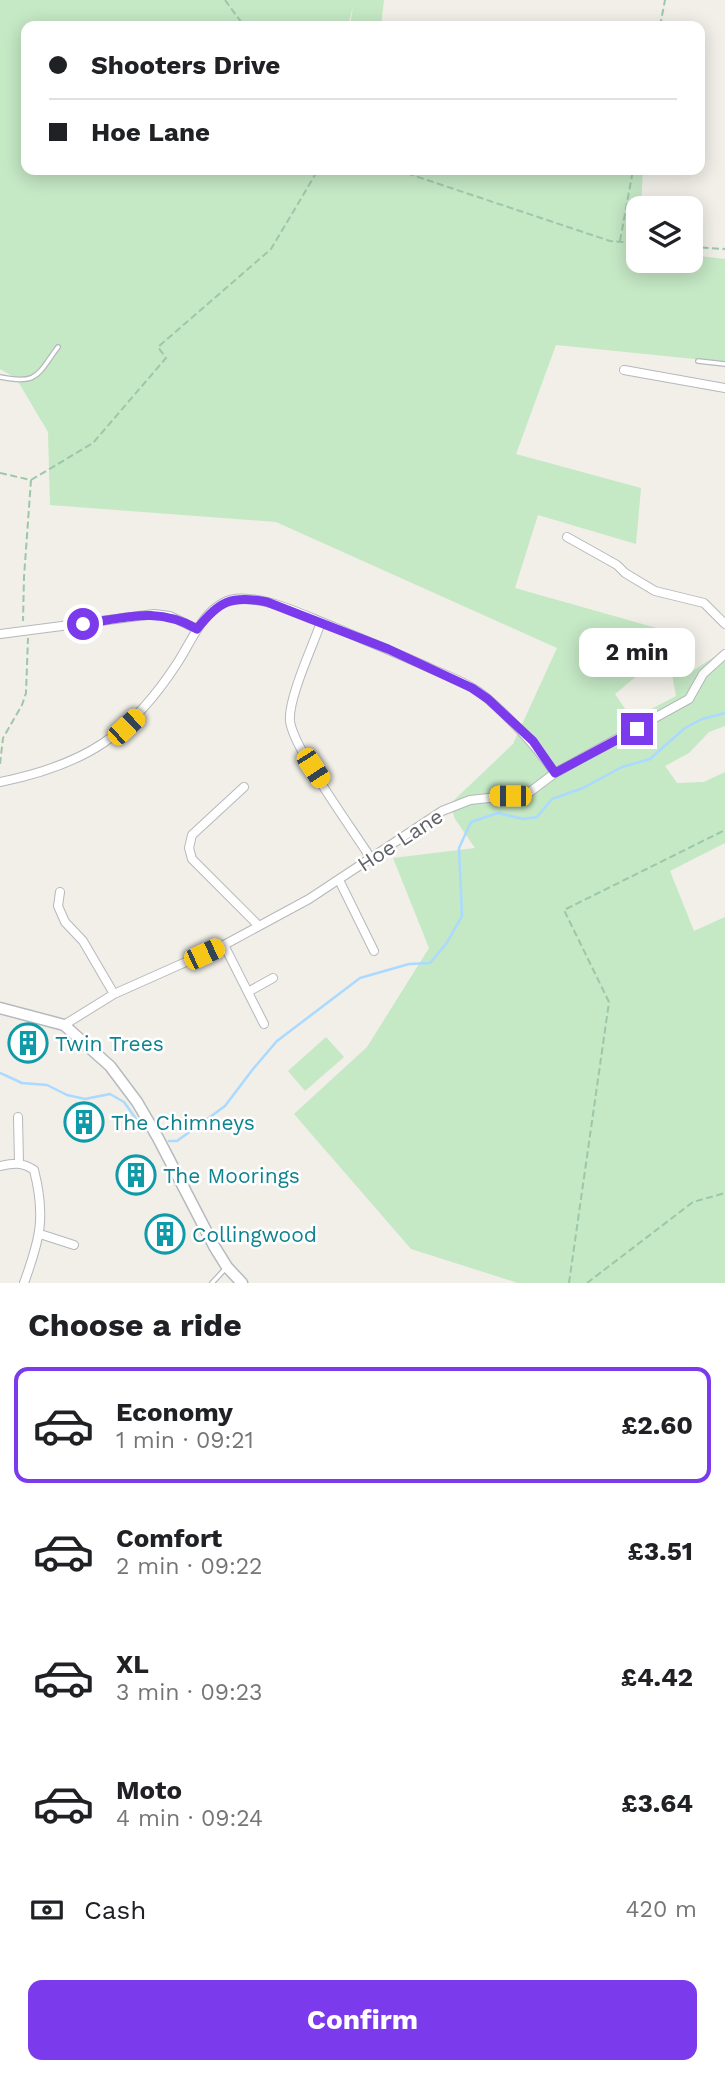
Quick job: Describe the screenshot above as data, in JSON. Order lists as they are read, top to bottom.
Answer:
{
  "streets": {
    "street": ["Hoe Lane"]
  },
  "places": {
    "building": [
      "Twin Trees",
      "The Chimneys",
      "The Moorings",
      "Collingwood"
    ]
  },
  "page": {
    "banner": ["Shooters Drive", "Hoe Lane"],
    "bubble": "2 min",
    "heading": "Choose a ride",
    "list": [
      {
        "name": "Economy",
        "note": "1 min · 09:21",
        "value": "£2.60"
      },
      {
        "name": "Comfort",
        "note": "2 min · 09:22",
        "value": "£3.51"
      },
      {
        "name": "XL",
        "note": "3 min · 09:23",
        "value": "£4.42"
      },
      {
        "name": "Moto",
        "note": "4 min · 09:24",
        "value": "£3.64"
      }
    ],
    "pay": ["Cash", "420 m"],
    "buttons": "Confirm"
  }
}
